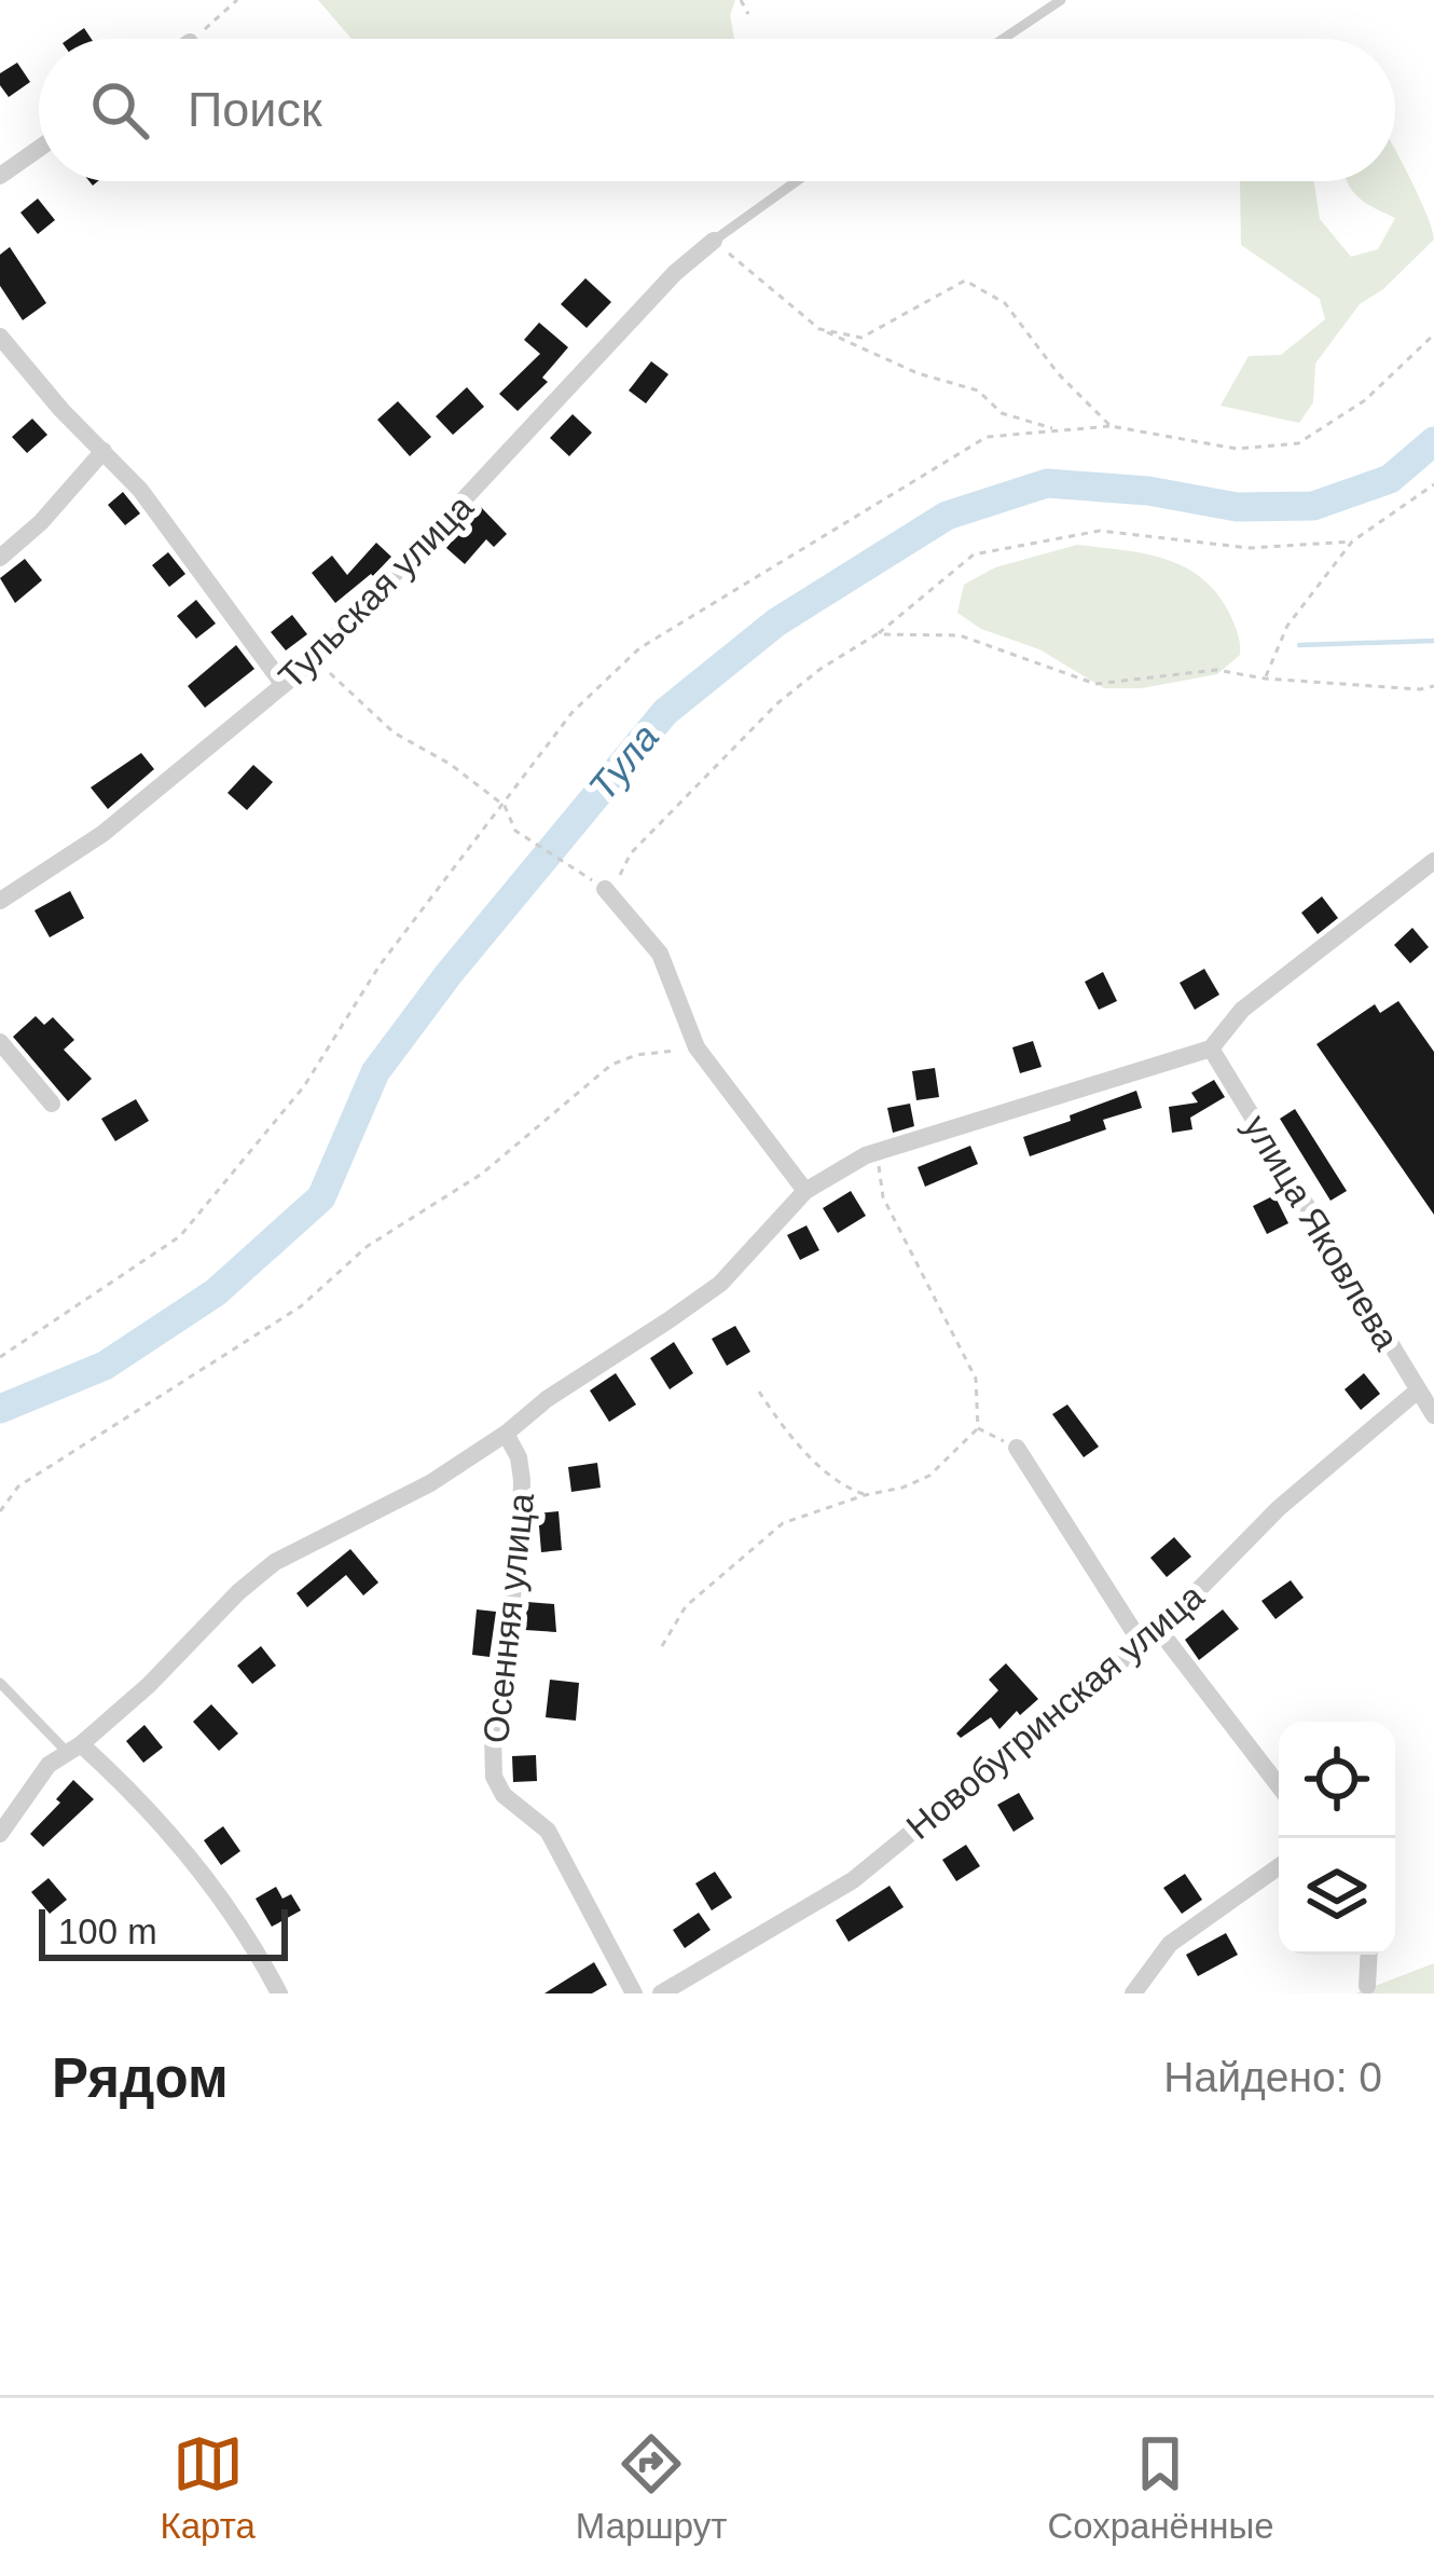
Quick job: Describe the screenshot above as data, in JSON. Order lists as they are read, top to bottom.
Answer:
{
  "streets": {
    "street": [
      "Тульская улица",
      "улица Яковлева",
      "Осенняя улица",
      "Новобугринская улица"
    ]
  },
  "crossings": [
    ["улица Яковлева", "Новобугринская улица"]
  ],
  "water": ["Тула"],
  "scale_bar": "100 m",
  "page": {
    "search": "Поиск",
    "scale": "100 m",
    "heading": ["Рядом", "Найдено: 0"],
    "nav": ["Карта", "Маршрут", "Сохранённые"]
  }
}
